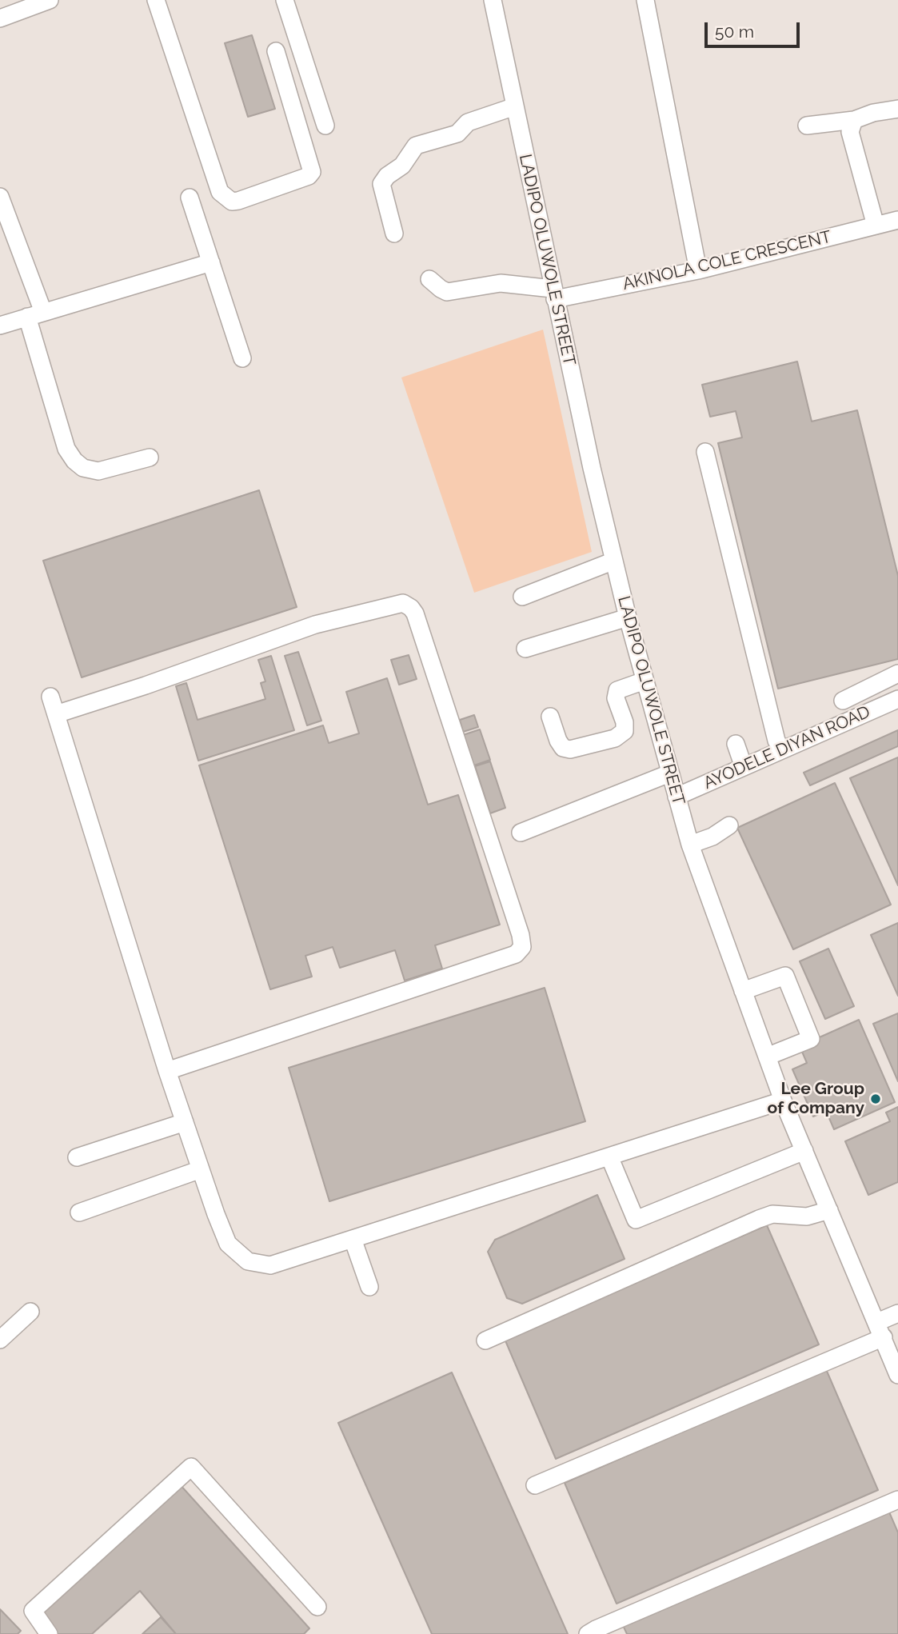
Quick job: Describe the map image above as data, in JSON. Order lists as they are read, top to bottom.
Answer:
{
  "streets": {
    "street": ["LADIPO OLUWOLE STREET", "AKINOLA COLE CRESCENT", "AYODELE DIYAN ROAD"]
  },
  "crossings": [
    ["LADIPO OLUWOLE STREET", "AKINOLA COLE CRESCENT"],
    ["LADIPO OLUWOLE STREET", "AYODELE DIYAN ROAD"]
  ],
  "places": ["Lee Group of Company"],
  "scale_bar": "50 m"
}
